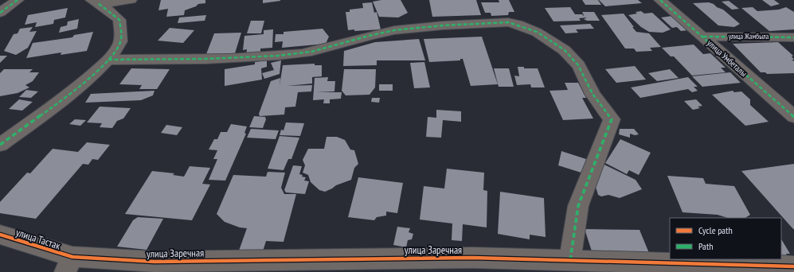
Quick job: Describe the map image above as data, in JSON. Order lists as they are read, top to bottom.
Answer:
{
  "streets": {
    "street": [
      "улица Жамбыла",
      "улица Умбеталы",
      "улица Тастак",
      "улица Заречная"
    ]
  },
  "crossings": [
    ["улица Жамбыла", "улица Умбеталы"],
    ["улица Тастак", "улица Заречная"]
  ],
  "legend": ["Cycle path", "Path"]
}
